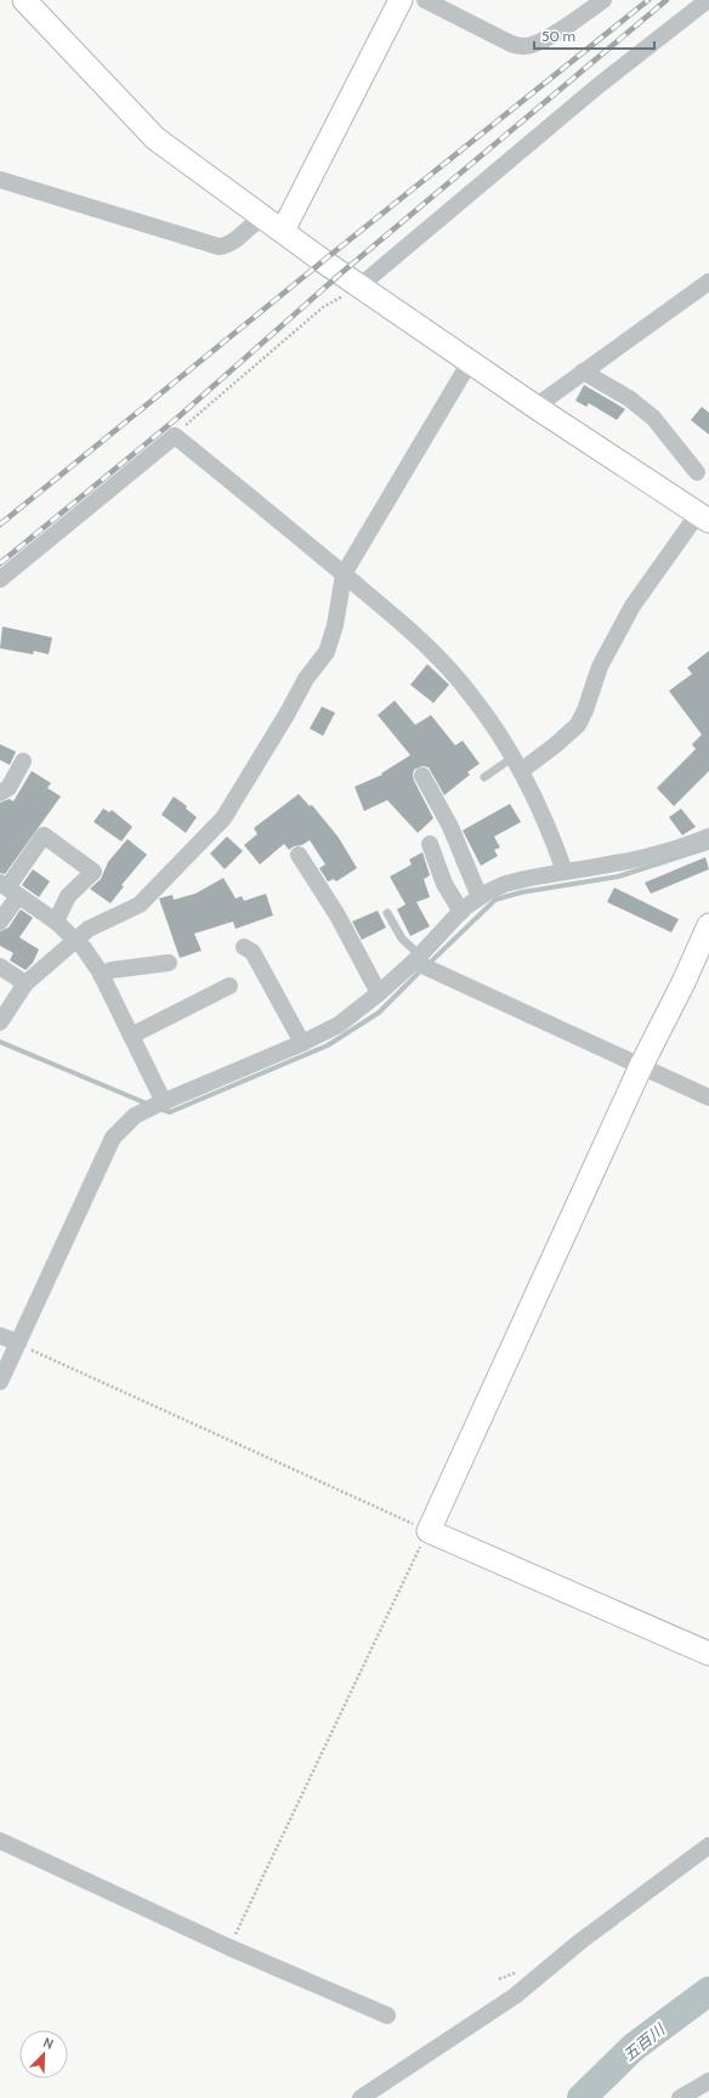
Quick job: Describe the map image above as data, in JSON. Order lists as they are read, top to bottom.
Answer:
{
  "water": ["五百川"],
  "scale_bar": "50 m",
  "north": "top right"
}
